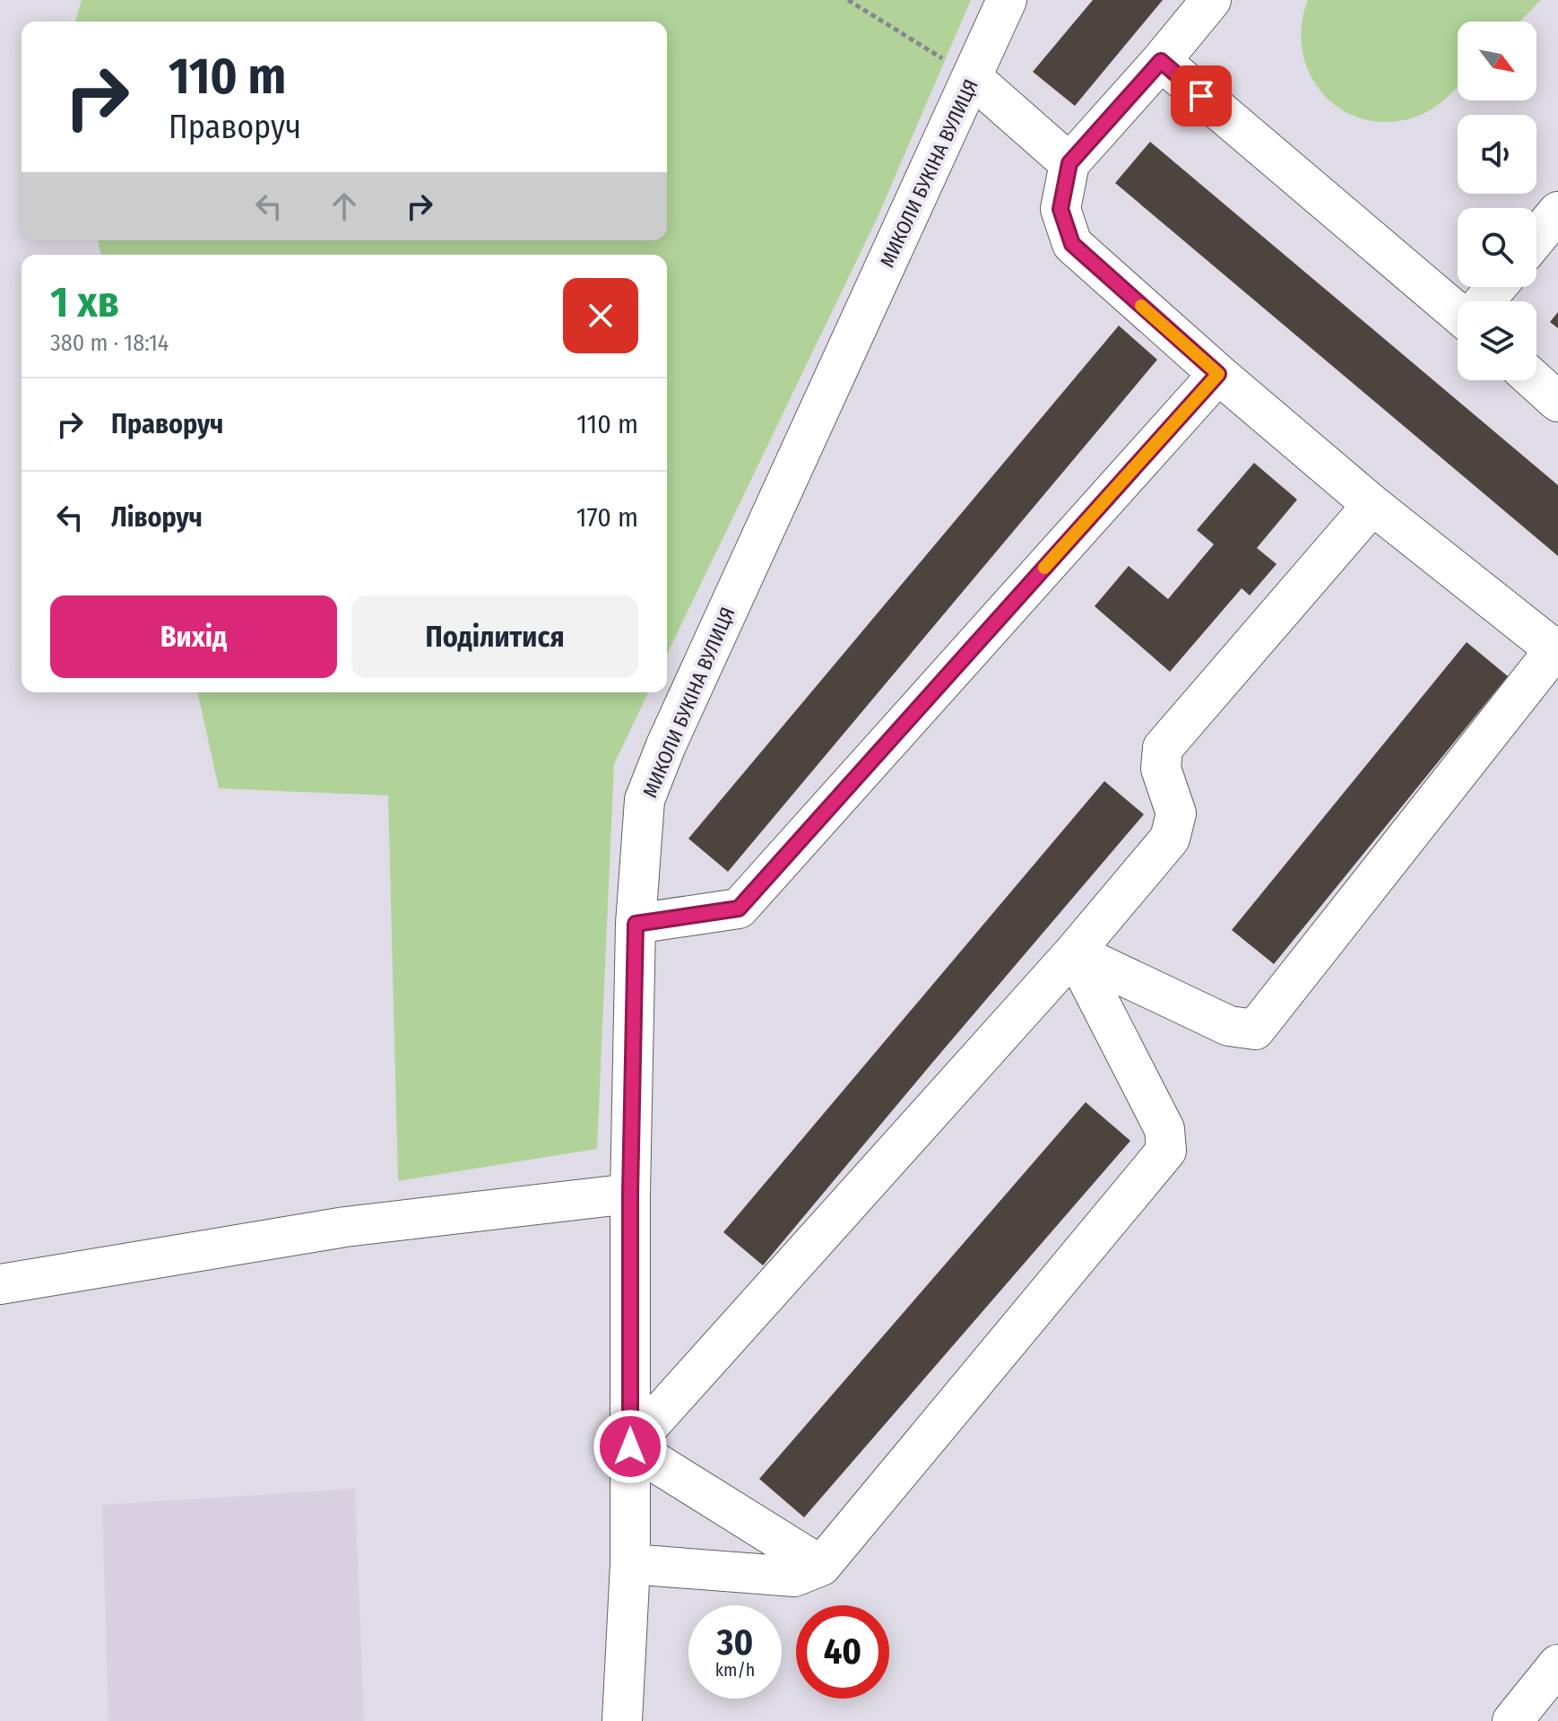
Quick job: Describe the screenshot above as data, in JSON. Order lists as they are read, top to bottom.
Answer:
{
  "streets": {
    "street": ["МИКОЛИ БУКІНА ВУЛИЦЯ"]
  },
  "north": "bottom right",
  "page": {
    "turn": ["110 m", "Праворуч"],
    "heading": ["1 хв", "380 m · 18:14"],
    "list": [
      {
        "name": "Праворуч",
        "value": "110 m"
      },
      {
        "name": "Ліворуч",
        "value": "170 m"
      }
    ],
    "buttons": ["Вихід", "Поділитися"],
    "speed": "30 km/h",
    "limit": "40"
  }
}
